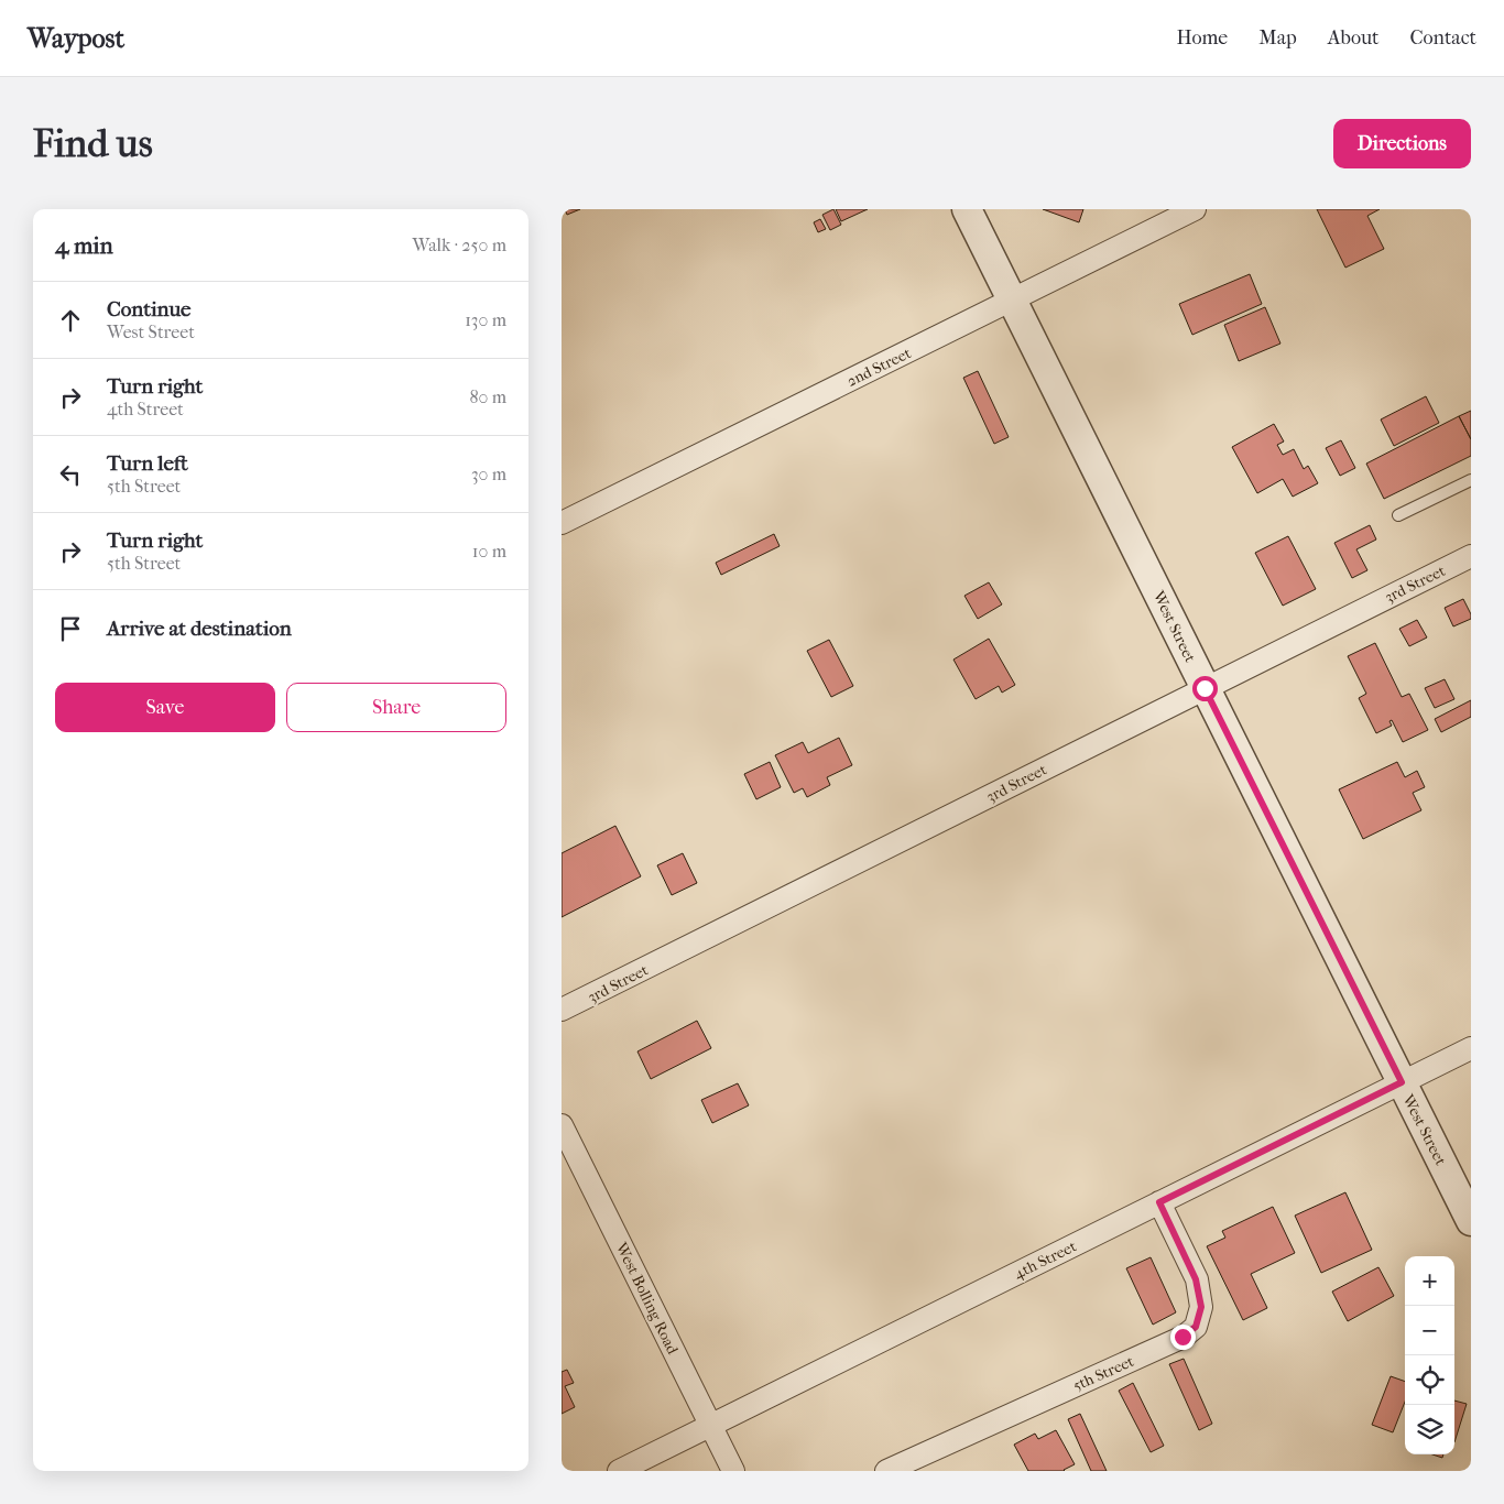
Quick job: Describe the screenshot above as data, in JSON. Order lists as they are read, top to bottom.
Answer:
{
  "streets": {
    "street": [
      "2nd Street",
      "3rd Street",
      "West Street",
      "4th Street",
      "West Bolling Road",
      "5th Street"
    ]
  },
  "crossings": [
    ["2nd Street", "West Street"],
    ["3rd Street", "West Street"],
    ["West Street", "4th Street"],
    ["4th Street", "West Bolling Road"],
    ["4th Street", "5th Street"]
  ],
  "page": {
    "header": "Waypost",
    "nav": [
      "Home",
      "Map",
      "About",
      "Contact"
    ],
    "buttons": [
      "Directions",
      ["Save", "Share"]
    ],
    "title": "Find us",
    "heading": ["4 min", "Walk · 250 m"],
    "list": [
      ["Continue", "West Street", "130 m"],
      ["Turn right", "4th Street", "80 m"],
      ["Turn left", "5th Street", "30 m"],
      ["Turn right", "5th Street", "10 m"],
      "Arrive at destination"
    ],
    "map_buttons": ["+", "−"]
  }
}
